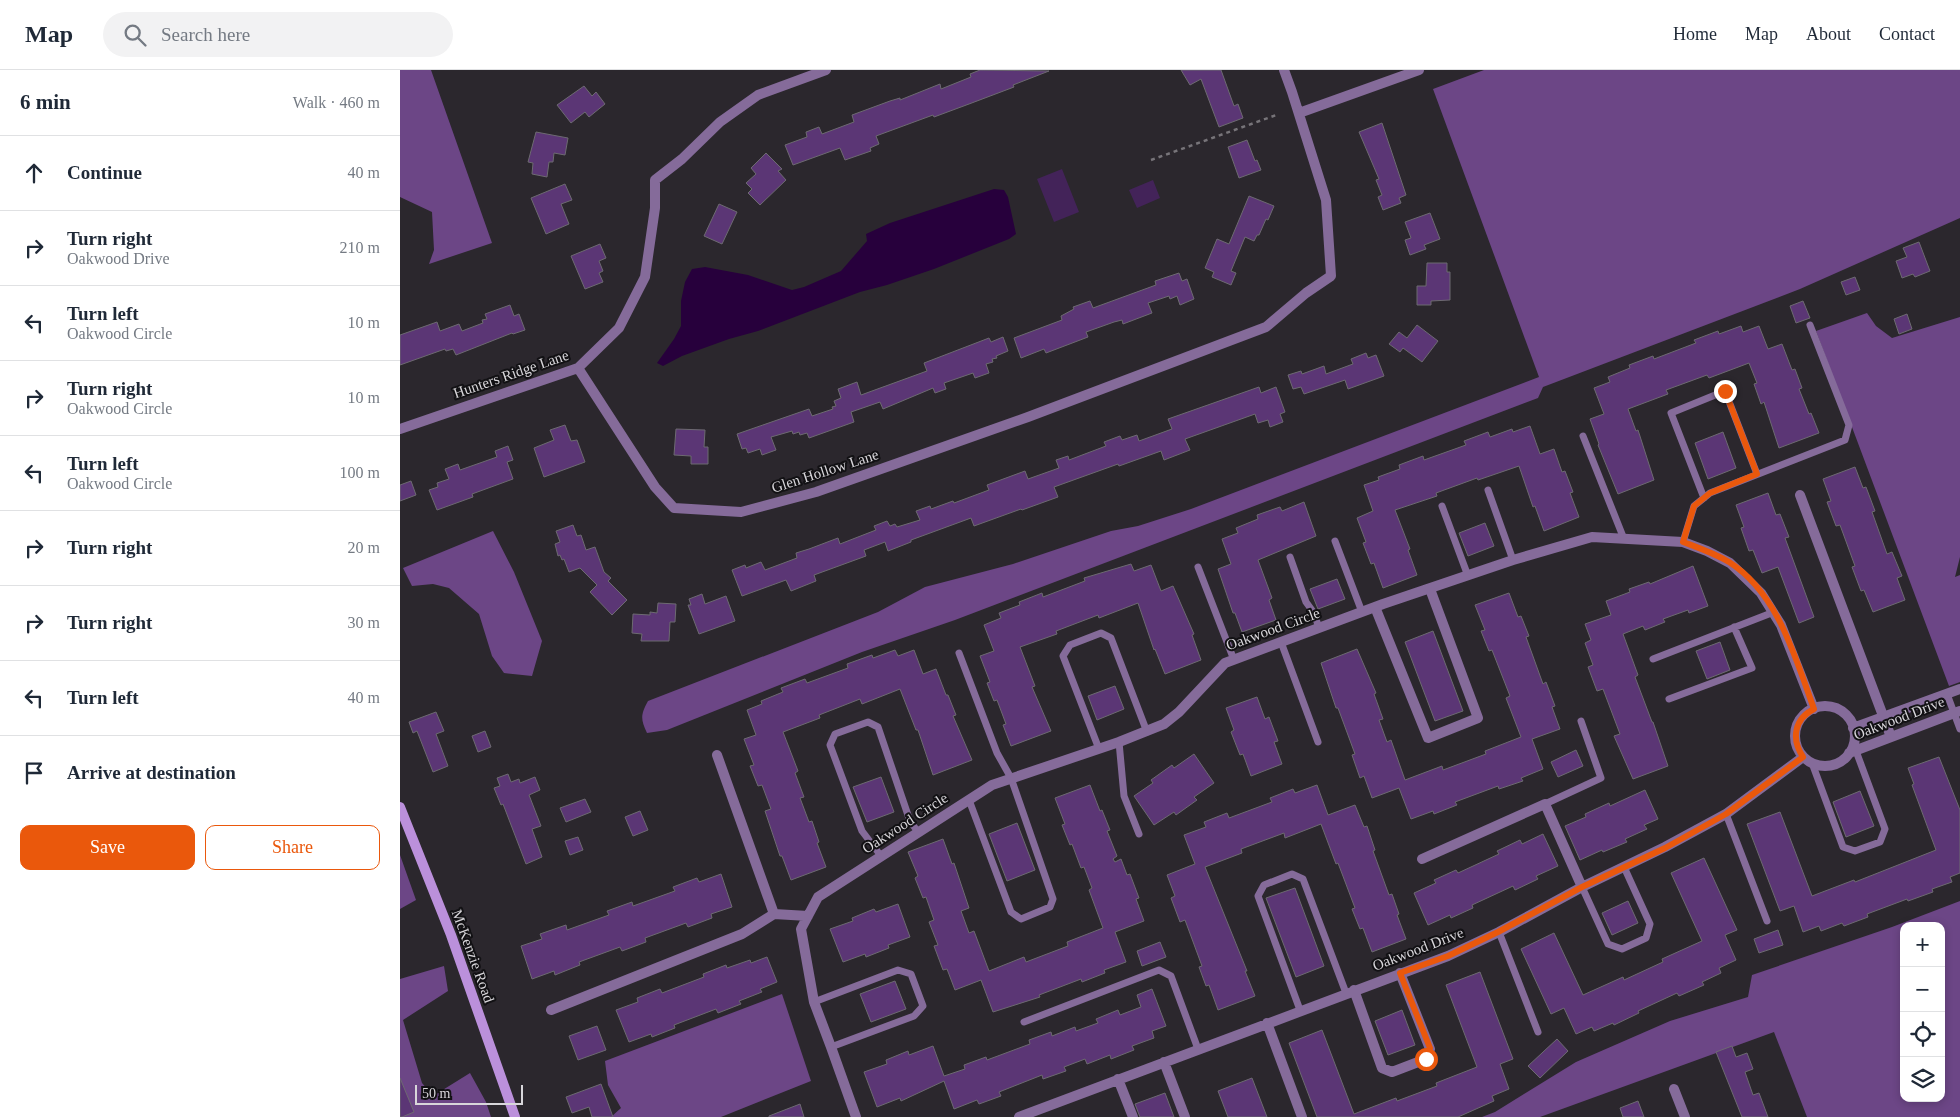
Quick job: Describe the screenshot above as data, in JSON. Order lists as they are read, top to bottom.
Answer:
{
  "streets": {
    "street": [
      "Hunters Ridge Lane",
      "Glen Hollow Lane",
      "Oakwood Circle",
      "Oakwood Drive",
      "McKenzie Road"
    ]
  },
  "crossings": [
    ["Hunters Ridge Lane", "Glen Hollow Lane"],
    ["Oakwood Circle", "Oakwood Drive"]
  ],
  "scale_bar": "50 m",
  "page": {
    "header": "Map",
    "search": "Search here",
    "nav": [
      "Home",
      "Map",
      "About",
      "Contact"
    ],
    "heading": ["6 min", "Walk · 460 m"],
    "list": [
      ["Continue", "40 m"],
      ["Turn right", "Oakwood Drive", "210 m"],
      ["Turn left", "Oakwood Circle", "10 m"],
      ["Turn right", "Oakwood Circle", "10 m"],
      ["Turn left", "Oakwood Circle", "100 m"],
      ["Turn right", "20 m"],
      ["Turn right", "30 m"],
      ["Turn left", "40 m"],
      "Arrive at destination"
    ],
    "buttons": ["Save", "Share"],
    "map_buttons": ["+", "−"],
    "scale": "50 m"
  }
}
